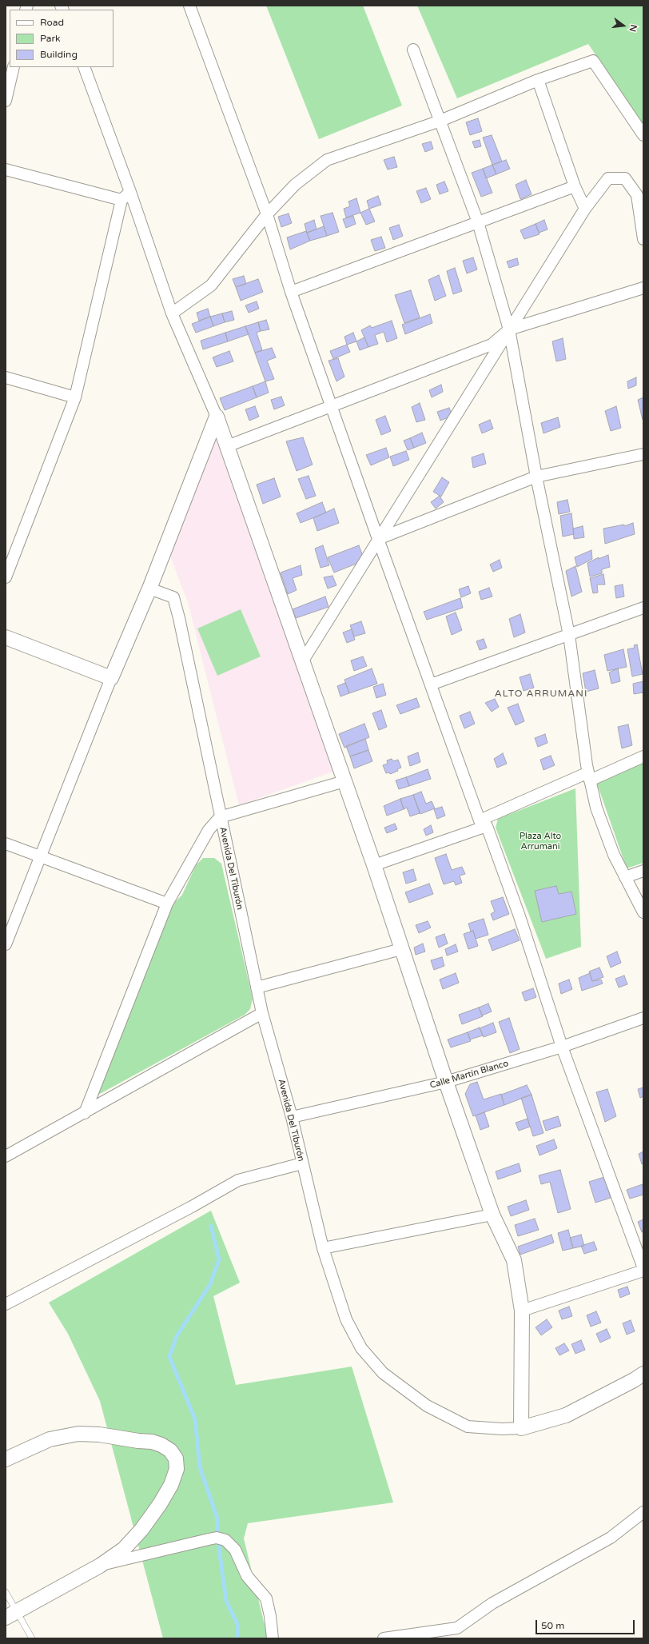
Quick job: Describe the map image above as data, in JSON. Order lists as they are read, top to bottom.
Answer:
{
  "streets": {
    "street": ["Avenida Del Tiburón", "Calle Martín Blanco"]
  },
  "crossings": [
    ["Avenida Del Tiburón", "Calle Martín Blanco"]
  ],
  "districts": ["ALTO ARRUMANI"],
  "parks": ["Plaza Alto Arrumani"],
  "legend": ["Road", "Park", "Building"],
  "scale_bar": "50 m",
  "north": "right"
}
